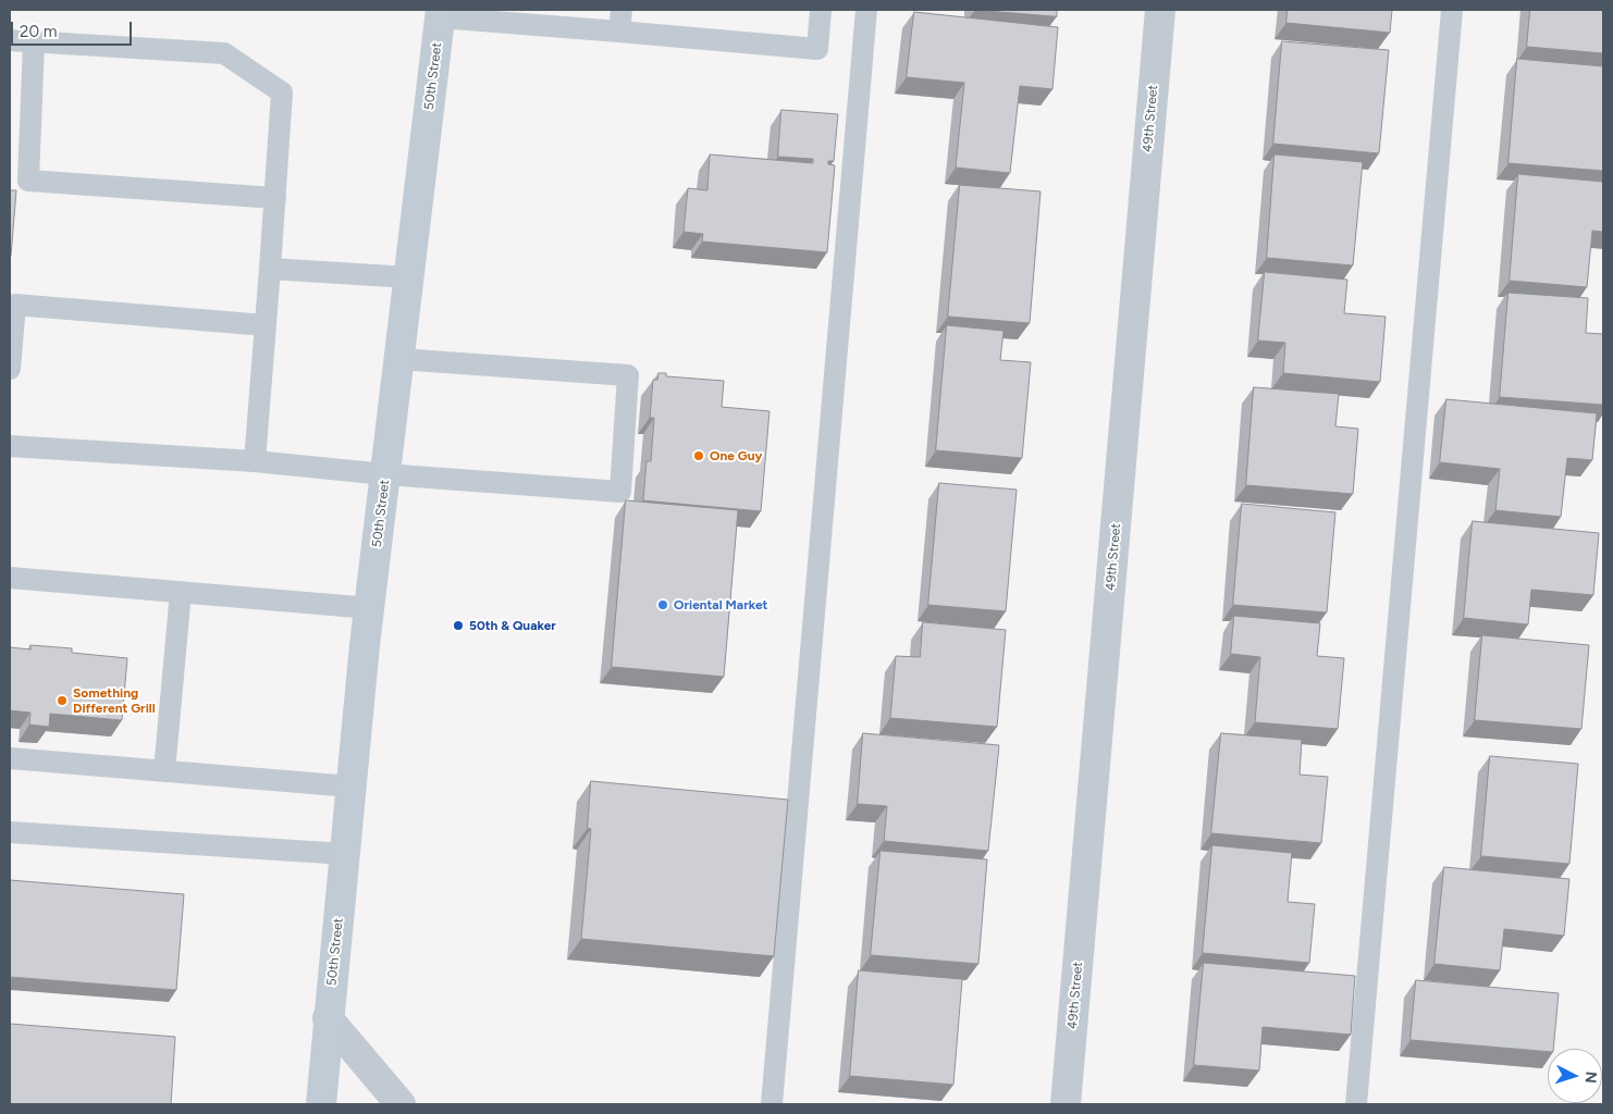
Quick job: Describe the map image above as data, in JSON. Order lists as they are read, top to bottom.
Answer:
{
  "streets": {
    "main road": ["50th Street"],
    "street": ["49th Street"]
  },
  "places": [
    "One Guy",
    "Oriental Market",
    "50th & Quaker",
    "Something Different Grill"
  ],
  "scale_bar": "20 m",
  "north": "right"
}
